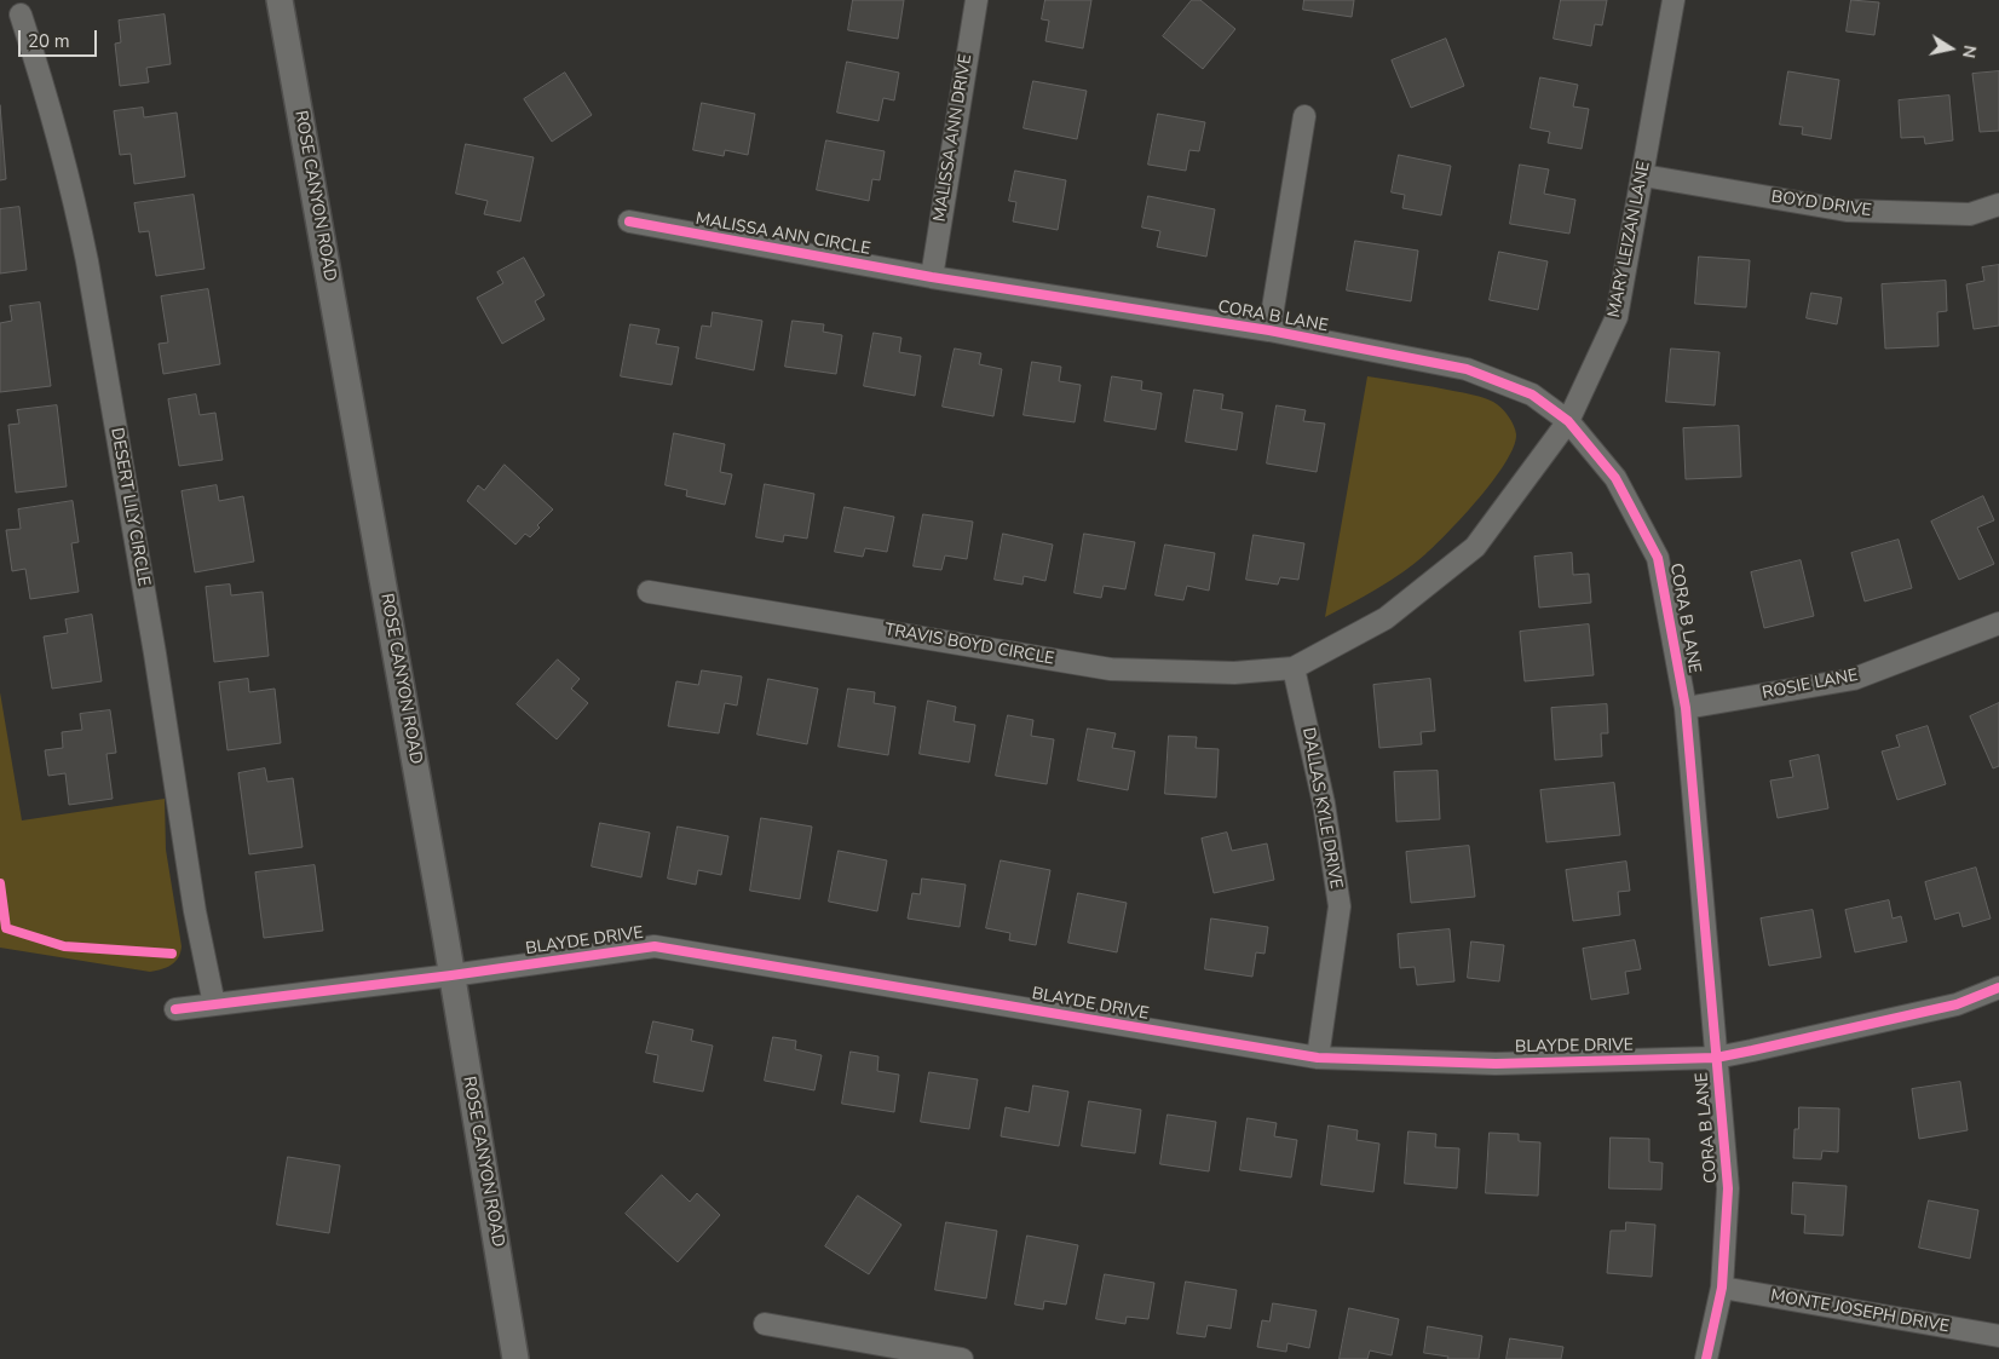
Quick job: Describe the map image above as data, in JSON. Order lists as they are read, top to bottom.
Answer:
{
  "streets": {
    "street": [
      "MALISSA ANN DRIVE",
      "ROSE CANYON ROAD",
      "BOYD DRIVE",
      "MALISSA ANN CIRCLE",
      "MARY LEIZAN LANE",
      "CORA B LANE",
      "DESERT LILY CIRCLE",
      "TRAVIS BOYD CIRCLE",
      "ROSIE LANE",
      "DALLAS KYLE DRIVE",
      "BLAYDE DRIVE",
      "MONTE JOSEPH DRIVE"
    ]
  },
  "crossings": [
    ["MALISSA ANN DRIVE", "MALISSA ANN CIRCLE"],
    ["MALISSA ANN DRIVE", "CORA B LANE"],
    ["ROSE CANYON ROAD", "BLAYDE DRIVE"],
    ["BOYD DRIVE", "MARY LEIZAN LANE"],
    ["MALISSA ANN CIRCLE", "CORA B LANE"],
    ["MARY LEIZAN LANE", "CORA B LANE"],
    ["MARY LEIZAN LANE", "TRAVIS BOYD CIRCLE"],
    ["MARY LEIZAN LANE", "DALLAS KYLE DRIVE"],
    ["CORA B LANE", "ROSIE LANE"],
    ["CORA B LANE", "BLAYDE DRIVE"],
    ["CORA B LANE", "MONTE JOSEPH DRIVE"],
    ["DESERT LILY CIRCLE", "BLAYDE DRIVE"],
    ["TRAVIS BOYD CIRCLE", "DALLAS KYLE DRIVE"],
    ["DALLAS KYLE DRIVE", "BLAYDE DRIVE"]
  ],
  "scale_bar": "20 m",
  "north": "right"
}
